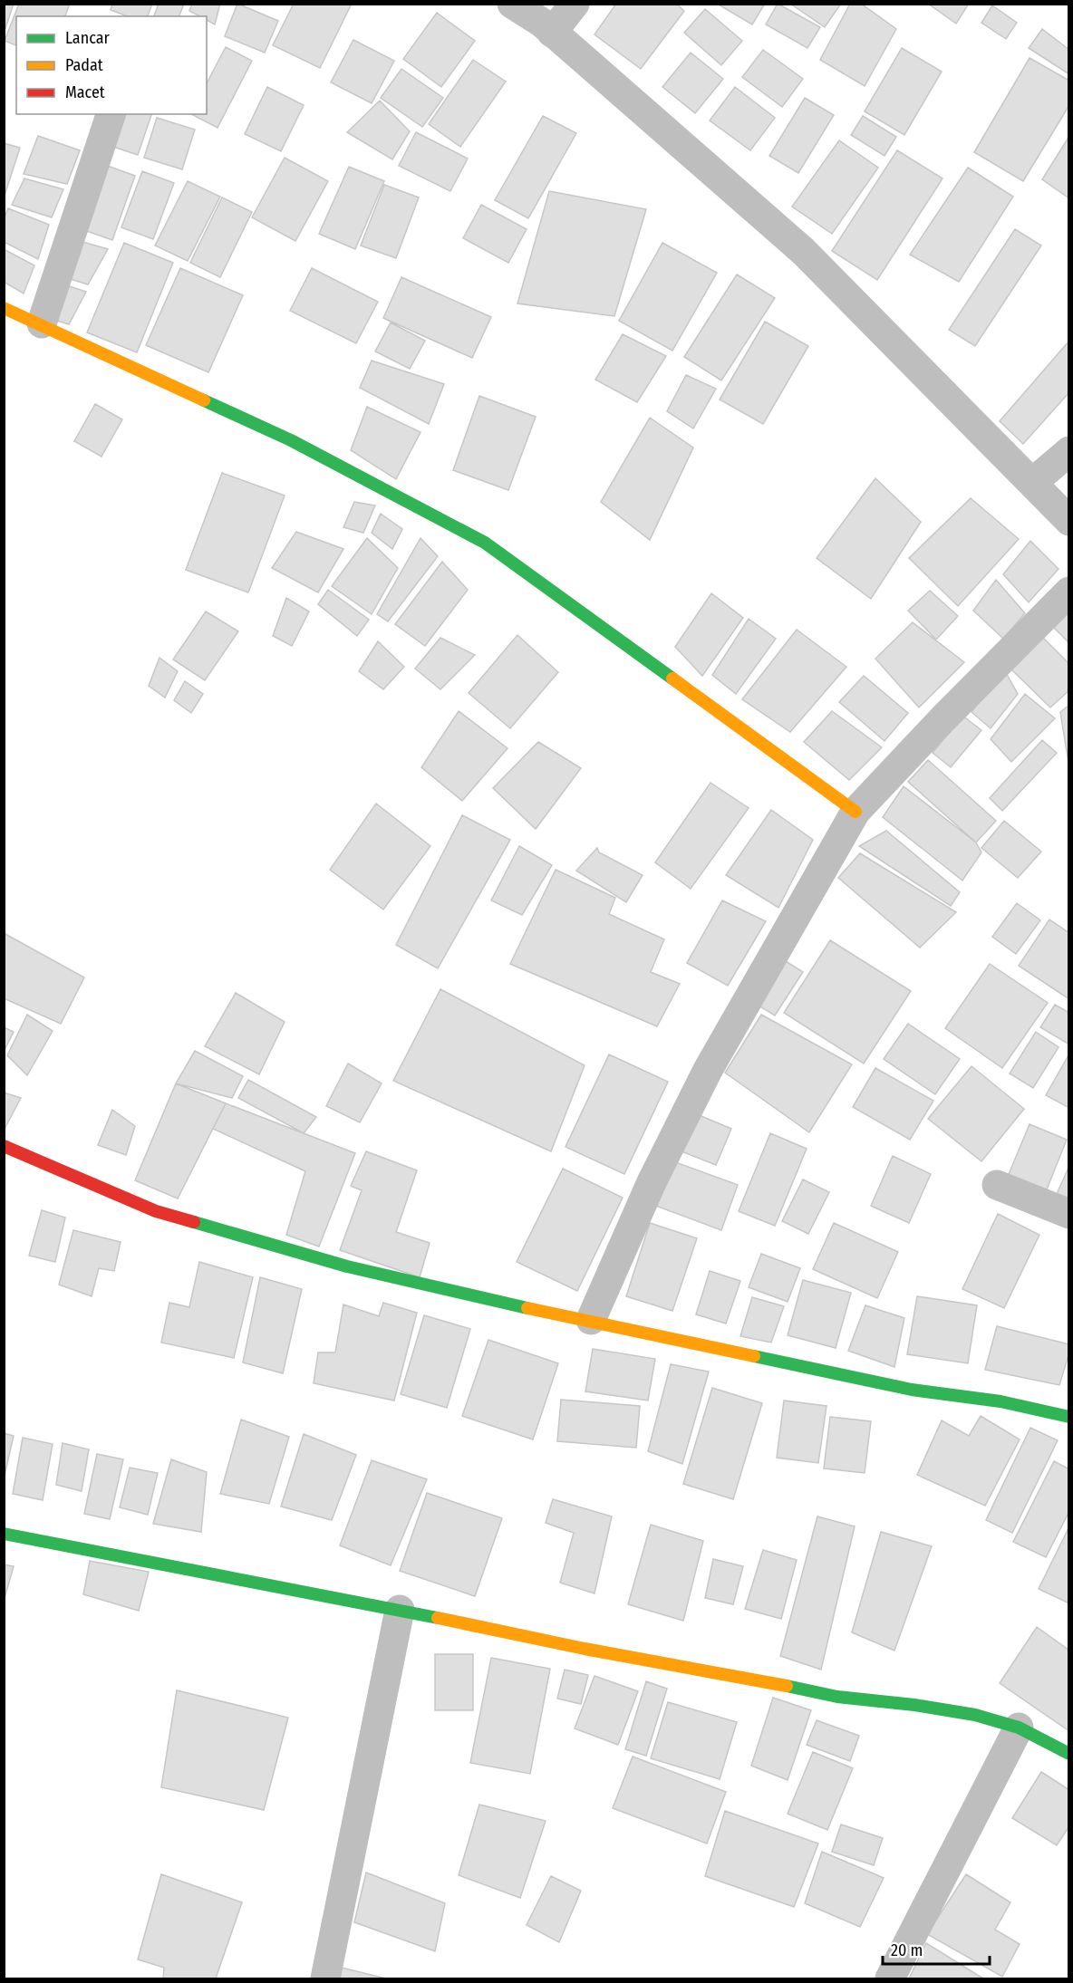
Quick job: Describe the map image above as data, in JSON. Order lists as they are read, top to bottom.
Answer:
{
  "legend": ["Lancar", "Padat", "Macet"],
  "scale_bar": "20 m"
}
